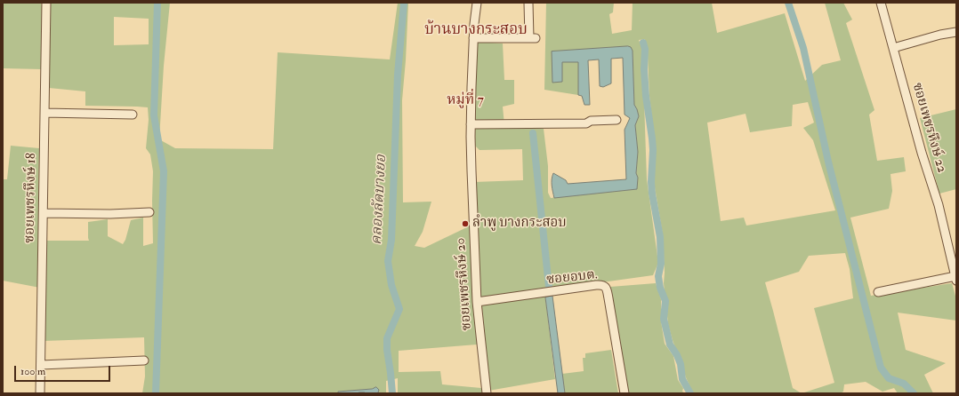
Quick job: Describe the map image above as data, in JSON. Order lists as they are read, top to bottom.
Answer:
{
  "streets": {
    "street": [
      "ซอยเพชรหึงษ์ 22",
      "ซอยเพชรหึงษ์ 18",
      "ซอยอบต.",
      "ซอยเพชรหึงษ์ 20"
    ]
  },
  "crossings": [
    ["ซอยอบต.", "ซอยเพชรหึงษ์ 20"]
  ],
  "districts": ["บ้านบางกระสอบ", "หมู่ที่ 7"],
  "water": ["คลองลัดบางยอ"],
  "places": ["ลำพู บางกระสอบ"],
  "scale_bar": "100 m"
}
